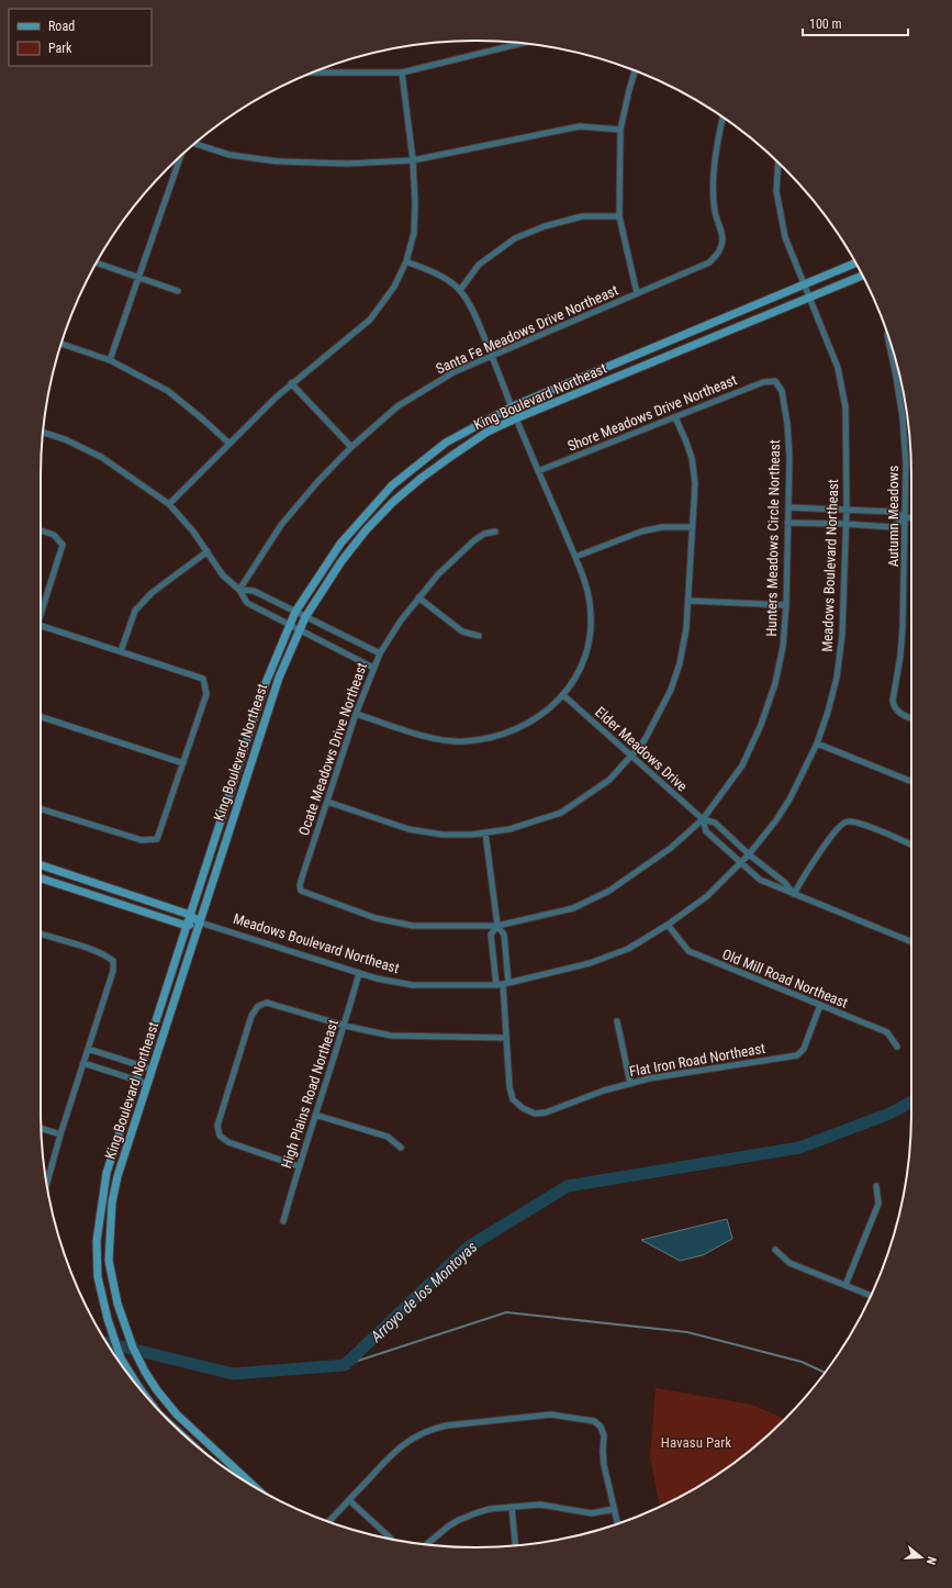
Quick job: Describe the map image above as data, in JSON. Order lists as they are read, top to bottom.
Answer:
{
  "streets": {
    "street": [
      "Santa Fe Meadows Drive Northeast",
      "King Boulevard Northeast",
      "Shore Meadows Drive Northeast",
      "Autumn Meadows",
      "Hunters Meadows Circle Northeast",
      "Meadows Boulevard Northeast",
      "Ocate Meadows Drive Northeast",
      "Elder Meadows Drive",
      "Old Mill Road Northeast",
      "Flat Iron Road Northeast",
      "High Plains Road Northeast"
    ]
  },
  "crossings": [
    ["King Boulevard Northeast", "Meadows Boulevard Northeast"],
    ["Shore Meadows Drive Northeast", "Hunters Meadows Circle Northeast"],
    ["Hunters Meadows Circle Northeast", "Ocate Meadows Drive Northeast"],
    ["Hunters Meadows Circle Northeast", "Elder Meadows Drive"],
    ["Hunters Meadows Circle Northeast", "Flat Iron Road Northeast"],
    ["Meadows Boulevard Northeast", "Old Mill Road Northeast"],
    ["Meadows Boulevard Northeast", "Flat Iron Road Northeast"],
    ["Meadows Boulevard Northeast", "High Plains Road Northeast"],
    ["Old Mill Road Northeast", "Flat Iron Road Northeast"]
  ],
  "water": ["Arroyo de los Montoyas"],
  "parks": ["Havasu Park"],
  "legend": ["Road", "Park"],
  "scale_bar": "100 m",
  "north": "right"
}
